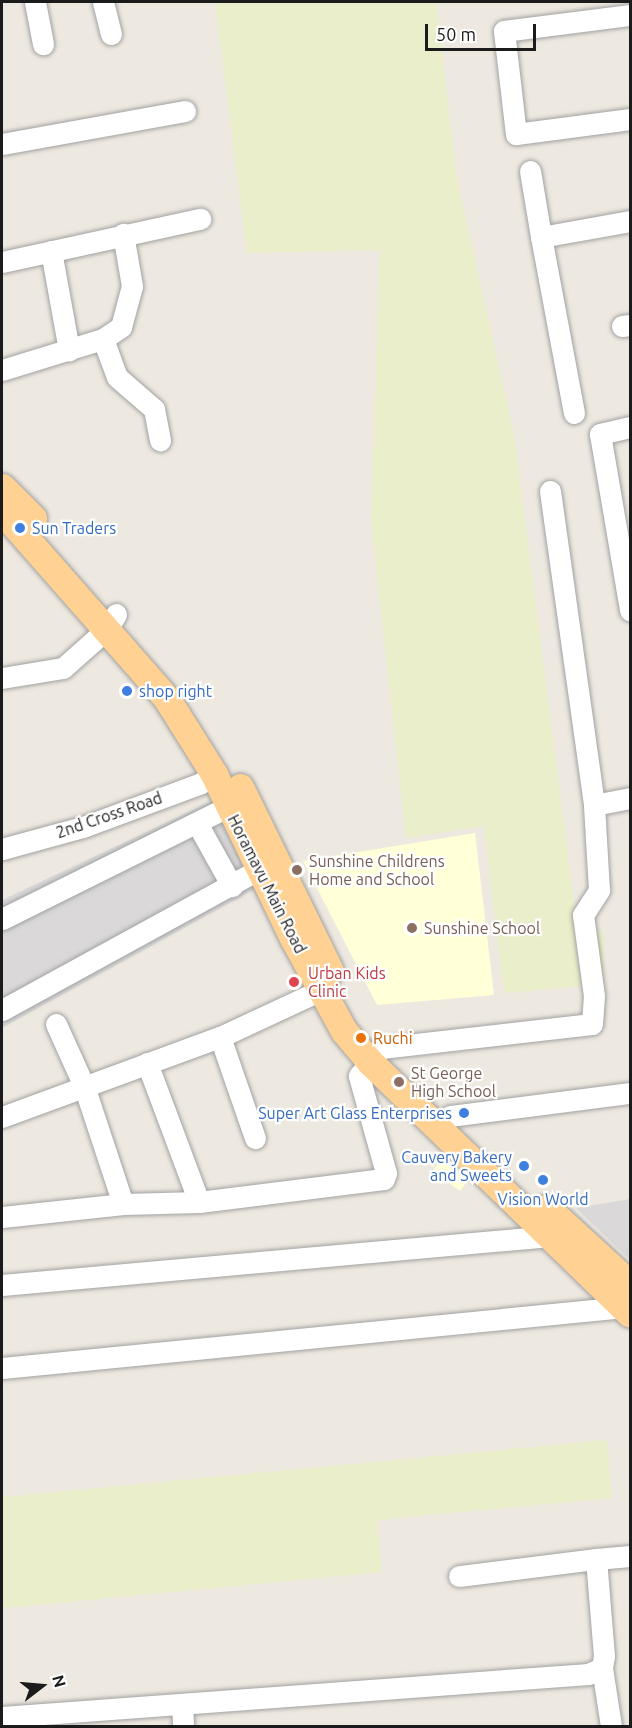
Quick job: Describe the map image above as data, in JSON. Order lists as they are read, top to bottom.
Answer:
{
  "streets": {
    "main road": ["Horamavu Main Road"],
    "street": ["2nd Cross Road"]
  },
  "crossings": [
    ["2nd Cross Road", "Horamavu Main Road"]
  ],
  "places": [
    "Sun Traders",
    "shop right",
    "Sunshine Childrens Home and School",
    "Sunshine School",
    "Urban Kids Clinic",
    "Ruchi",
    "St George High School",
    "Super Art Glass Enterprises",
    "Cauvery Bakery and Sweets",
    "Vision World"
  ],
  "scale_bar": "50 m",
  "north": "right"
}
